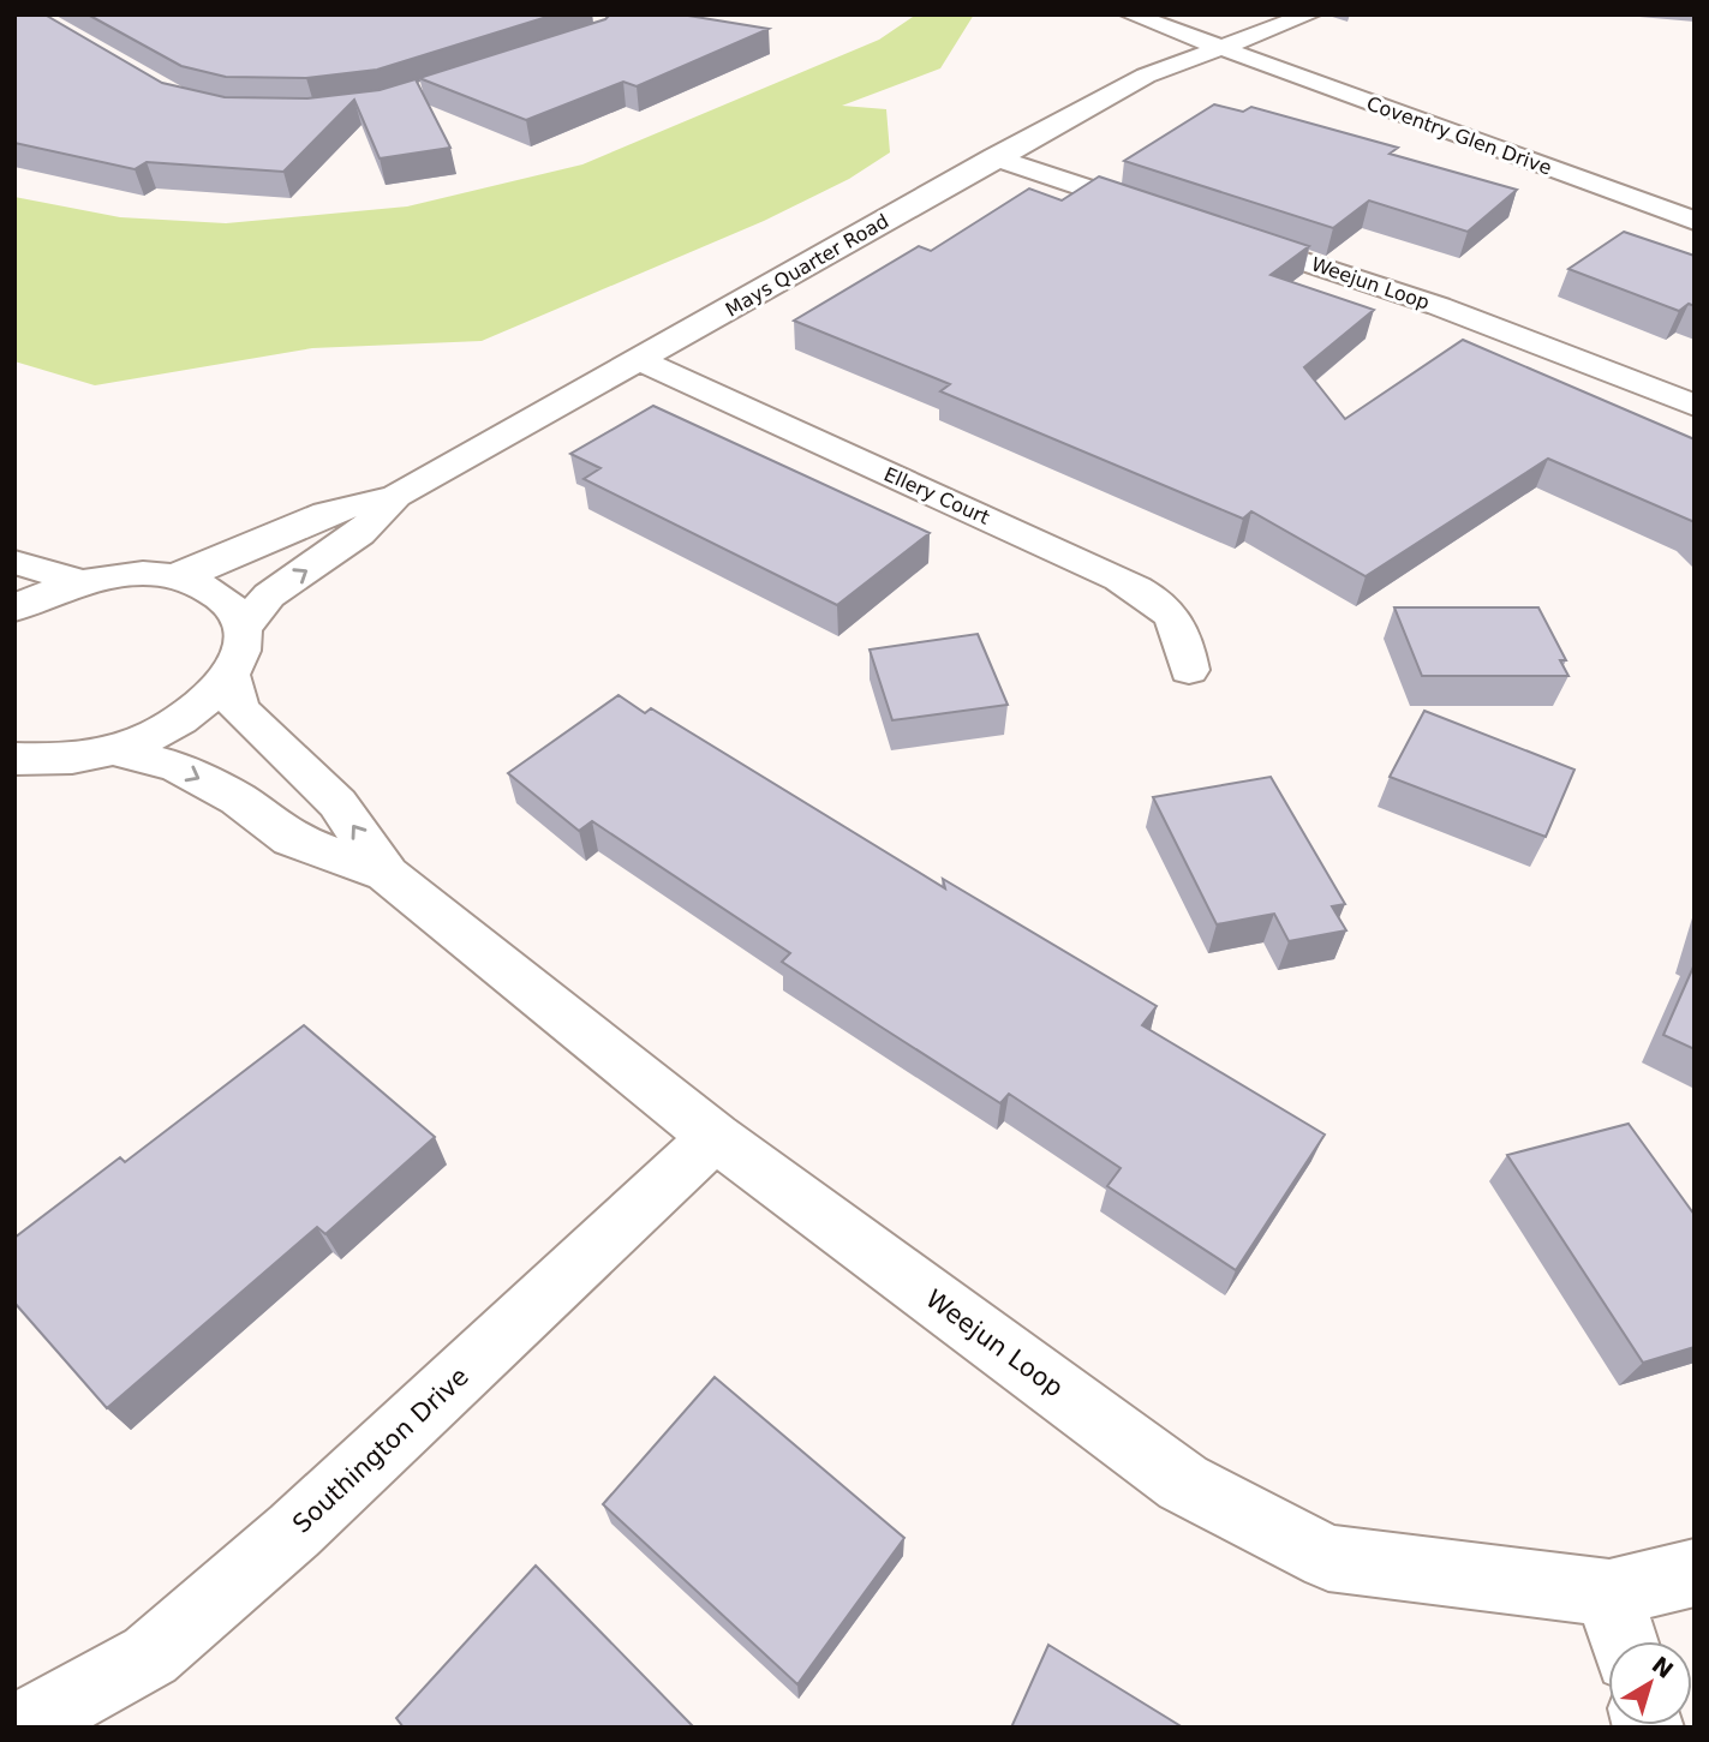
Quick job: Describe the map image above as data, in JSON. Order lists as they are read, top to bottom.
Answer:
{
  "streets": {
    "street": [
      "Coventry Glen Drive",
      "Mays Quarter Road",
      "Weejun Loop",
      "Ellery Court",
      "Southington Drive"
    ]
  },
  "crossings": [
    ["Coventry Glen Drive", "Mays Quarter Road"],
    ["Mays Quarter Road", "Weejun Loop"],
    ["Mays Quarter Road", "Ellery Court"],
    ["Weejun Loop", "Southington Drive"]
  ],
  "north": "top right"
}
